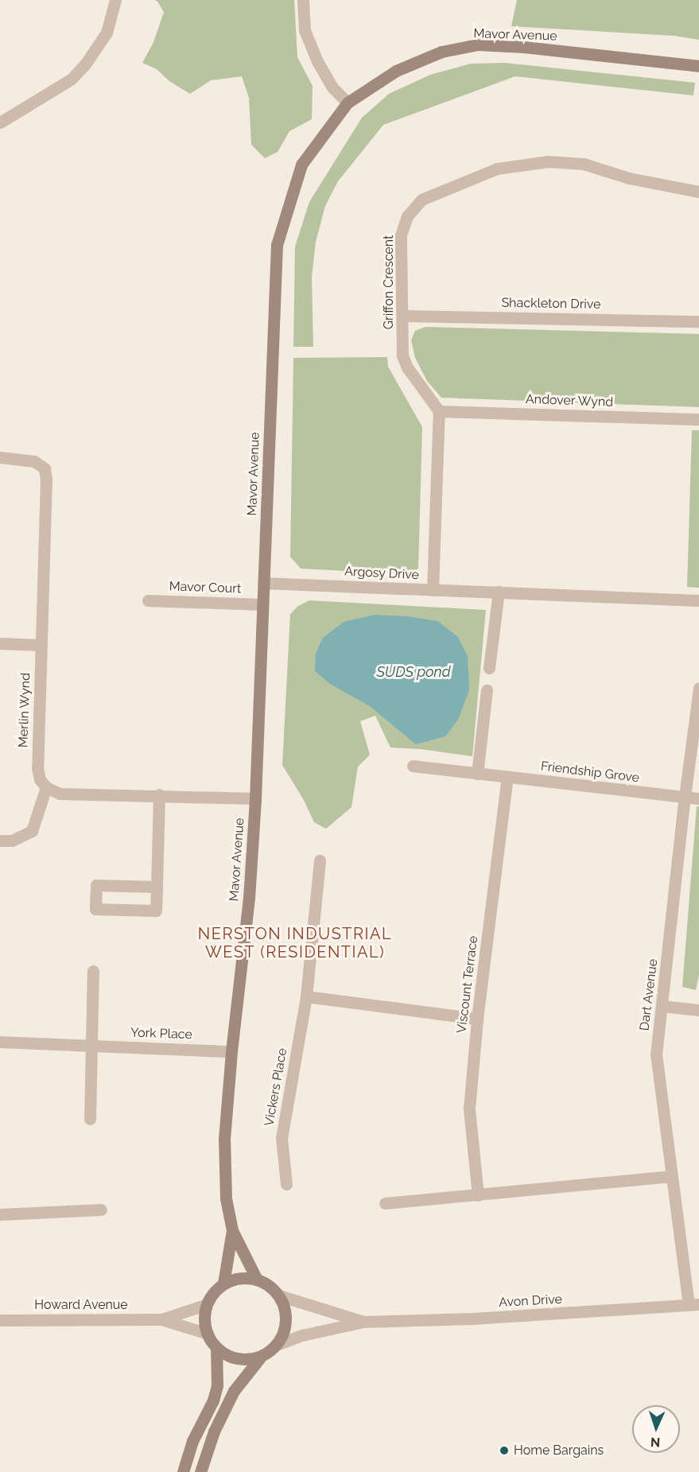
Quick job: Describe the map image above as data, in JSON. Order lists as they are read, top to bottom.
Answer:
{
  "streets": {
    "street": [
      "Mavor Avenue",
      "Griffon Crescent",
      "Shackleton Drive",
      "Andover Wynd",
      "Argosy Drive",
      "Mavor Court",
      "Merlin Wynd",
      "Friendship Grove",
      "Viscount Terrace",
      "Dart Avenue",
      "York Place",
      "Vickers Place",
      "Avon Drive",
      "Howard Avenue"
    ]
  },
  "crossings": [
    ["Mavor Avenue", "Argosy Drive"],
    ["Mavor Avenue", "Mavor Court"],
    ["Mavor Avenue", "York Place"],
    ["Mavor Avenue", "Avon Drive"],
    ["Mavor Avenue", "Howard Avenue"],
    ["Griffon Crescent", "Shackleton Drive"],
    ["Griffon Crescent", "Andover Wynd"],
    ["Friendship Grove", "Viscount Terrace"],
    ["Friendship Grove", "Dart Avenue"],
    ["Dart Avenue", "Avon Drive"],
    ["Avon Drive", "Howard Avenue"]
  ],
  "districts": ["NERSTON INDUSTRIAL WEST (RESIDENTIAL)"],
  "water": ["SUDS pond"],
  "places": ["Home Bargains"],
  "north": "bottom"
}
